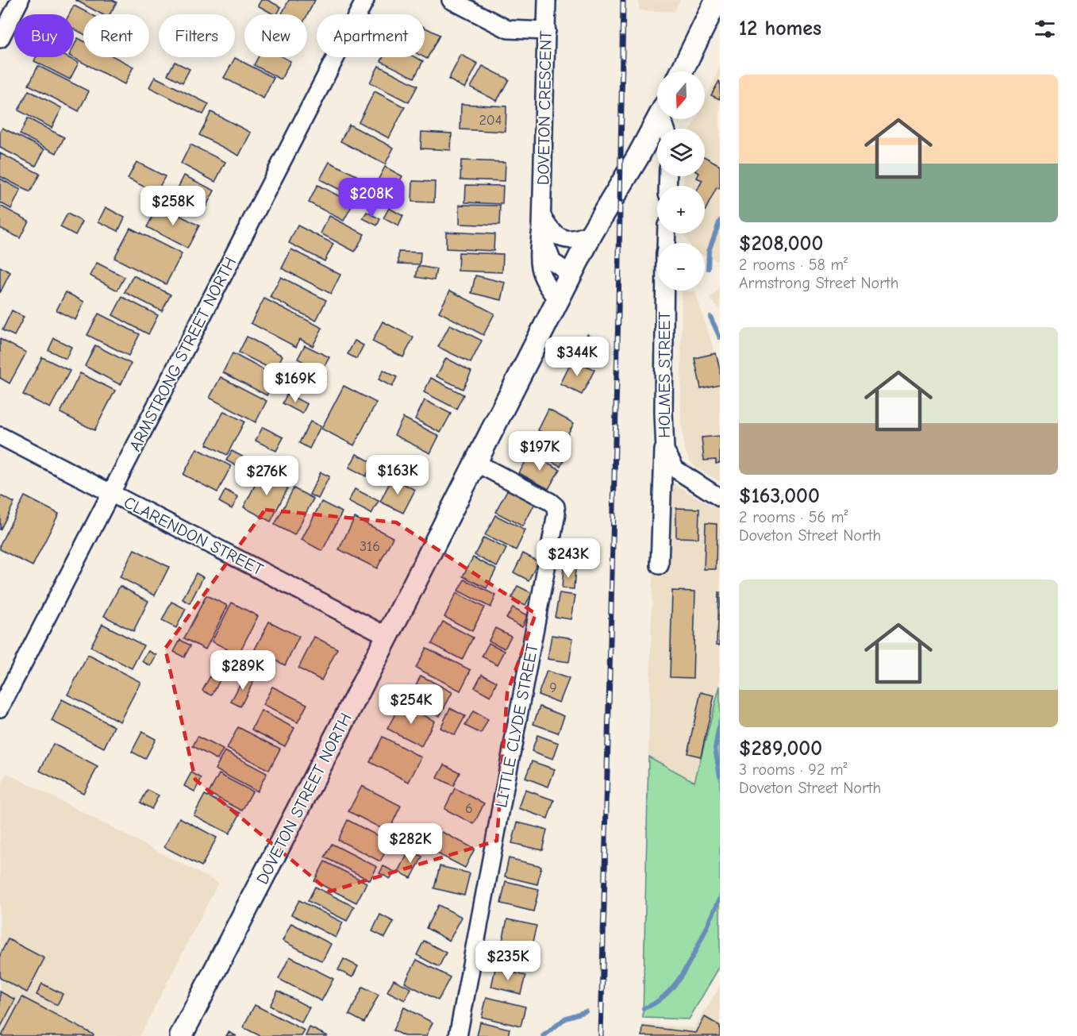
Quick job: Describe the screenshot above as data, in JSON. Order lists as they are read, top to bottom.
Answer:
{
  "streets": {
    "main road": ["DOVETON STREET NORTH"],
    "street": [
      "DOVETON CRESCENT",
      "ARMSTRONG STREET NORTH",
      "HOLMES STREET",
      "CLARENDON STREET",
      "LITTLE CLYDE STREET"
    ]
  },
  "crossings": [
    ["DOVETON CRESCENT", "DOVETON STREET NORTH"],
    ["ARMSTRONG STREET NORTH", "CLARENDON STREET"],
    ["CLARENDON STREET", "DOVETON STREET NORTH"],
    ["LITTLE CLYDE STREET", "DOVETON STREET NORTH"]
  ],
  "house_numbers": [
    "204",
    "316",
    "9",
    "6"
  ],
  "north": "bottom",
  "page": {
    "heading": "12 homes",
    "chip": [
      "Buy",
      "Rent",
      "Filters",
      "New",
      "Apartment"
    ],
    "list": [
      {
        "name": "$208,000",
        "note": "2 rooms · 58 m² · Armstrong Street North"
      },
      {
        "name": "$163,000",
        "note": "2 rooms · 56 m² · Doveton Street North"
      },
      {
        "name": "$289,000",
        "note": "3 rooms · 92 m² · Doveton Street North"
      }
    ],
    "map_buttons": ["+", "−"],
    "price": [
      "$208K",
      "$258K",
      "$344K",
      "$169K",
      "$197K",
      "$163K",
      "$276K",
      "$243K",
      "$289K",
      "$254K",
      "$282K",
      "$235K"
    ]
  }
}
